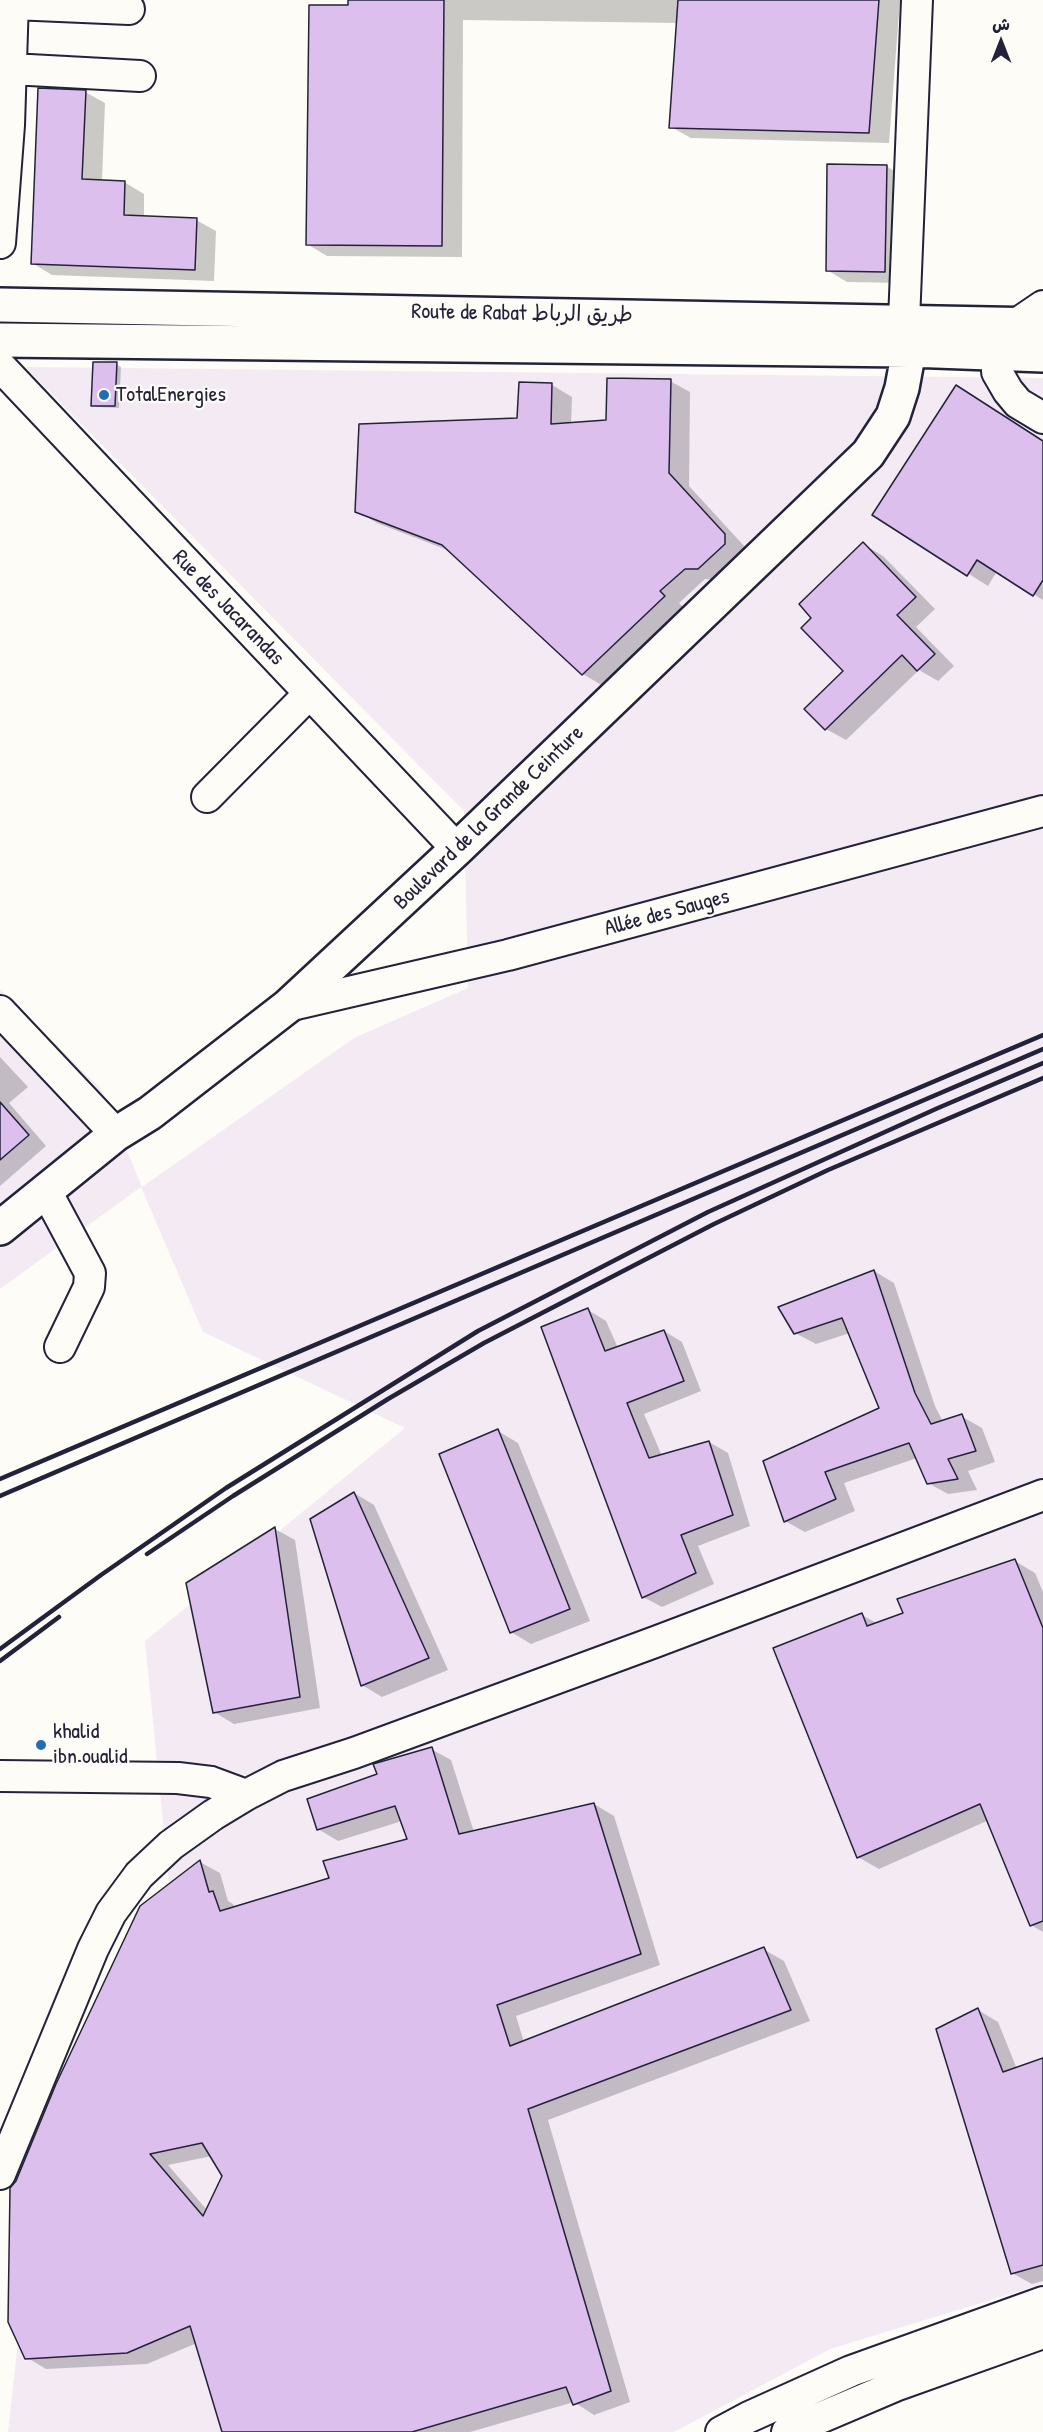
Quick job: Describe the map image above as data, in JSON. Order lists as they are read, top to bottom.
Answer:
{
  "streets": {
    "main road": ["Route de Rabat طريق الرباط", "Boulevard de la Grande Ceinture"],
    "street": ["Rue des Jacarandas", "Allée des Sauges"]
  },
  "crossings": [
    ["Route de Rabat طريق الرباط", "Boulevard de la Grande Ceinture"],
    ["Rue des Jacarandas", "Boulevard de la Grande Ceinture"],
    ["Boulevard de la Grande Ceinture", "Allée des Sauges"]
  ],
  "places": ["TotalEnergies", "khalid ibn oualid"],
  "north": "top"
}
